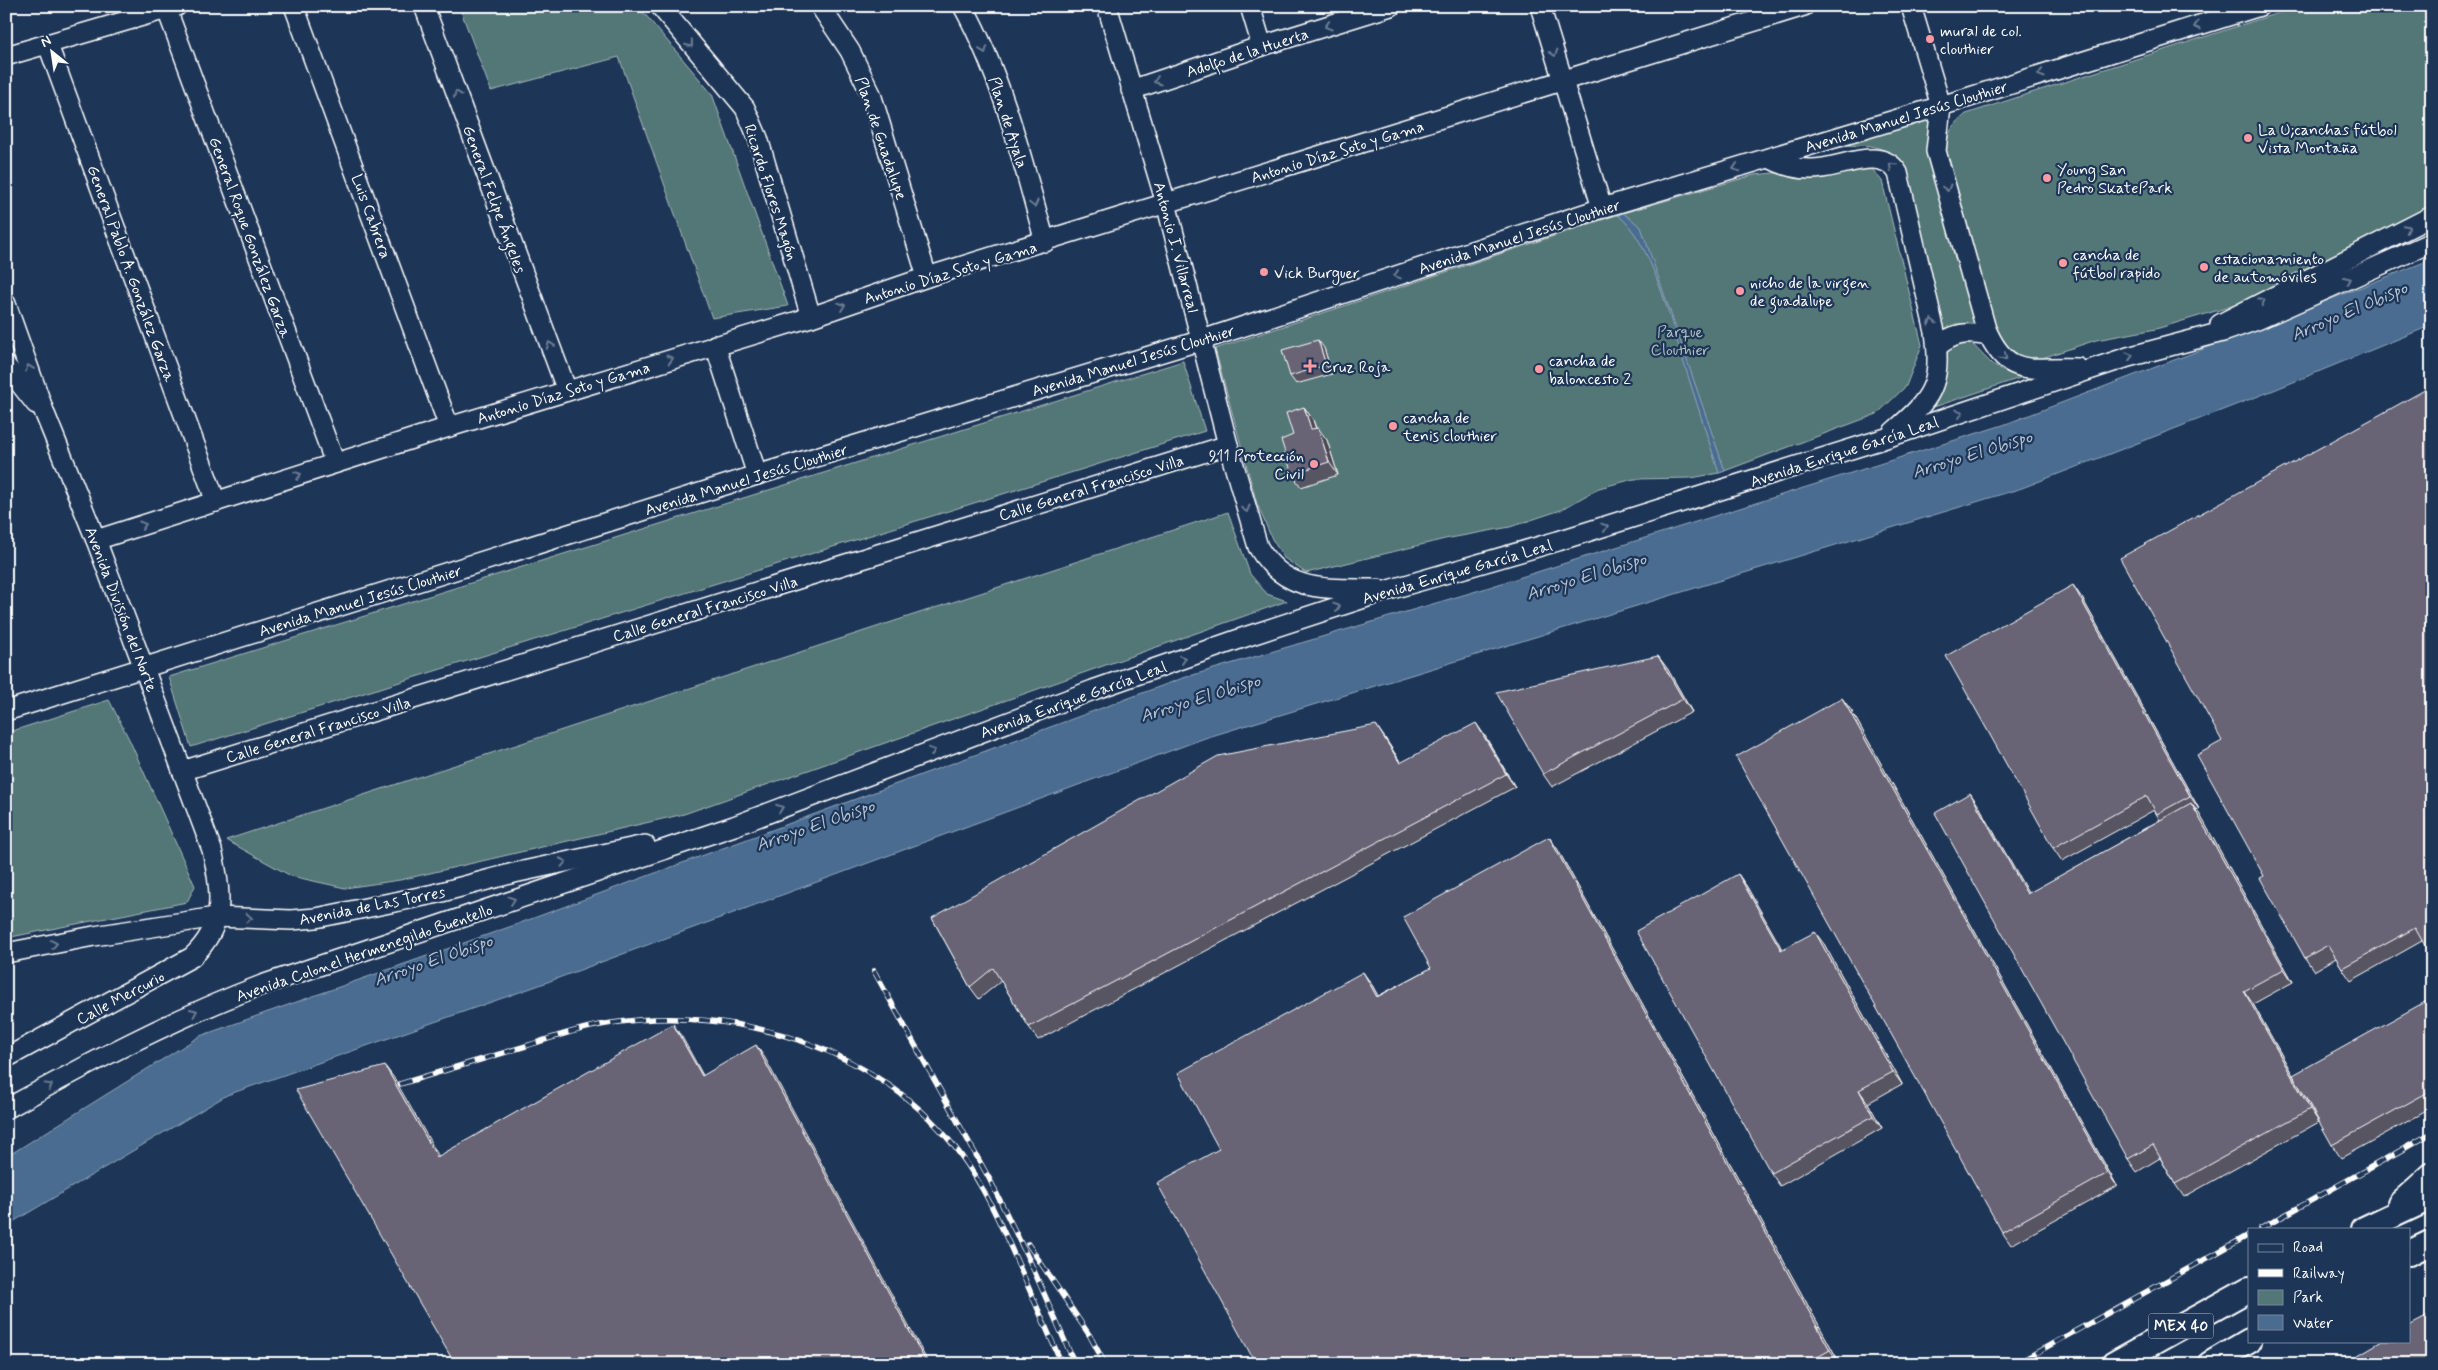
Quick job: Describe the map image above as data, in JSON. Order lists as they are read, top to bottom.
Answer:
{
  "streets": {
    "main road": ["MEX 40"],
    "street": [
      "Adolfo de la Huerta",
      "Avenida Manuel Jesús Clouthier",
      "Plan de Ayala",
      "Plan de Guadalupe",
      "Antonio Díaz Soto y Gama",
      "Ricardo Flores Magón",
      "General Felipe Ángeles",
      "Luis Cabrera",
      "General Roque González Garza",
      "Antonio I. Villarreal",
      "General Pablo A. González Garza",
      "Avenida Enrique García Leal",
      "Calle General Francisco Villa",
      "Avenida División del Norte",
      "Avenida de Las Torres",
      "Avenida Colonel Hermenegildo Buentello",
      "Calle Mercurio"
    ]
  },
  "crossings": [
    ["Adolfo de la Huerta", "Antonio I. Villarreal"],
    ["Avenida Manuel Jesús Clouthier", "Antonio I. Villarreal"],
    ["Avenida Manuel Jesús Clouthier", "Avenida División del Norte"],
    ["Plan de Ayala", "Antonio Díaz Soto y Gama"],
    ["Plan de Guadalupe", "Antonio Díaz Soto y Gama"],
    ["Antonio Díaz Soto y Gama", "Ricardo Flores Magón"],
    ["Antonio Díaz Soto y Gama", "General Felipe Ángeles"],
    ["Antonio Díaz Soto y Gama", "Luis Cabrera"],
    ["Antonio Díaz Soto y Gama", "General Roque González Garza"],
    ["Antonio Díaz Soto y Gama", "Antonio I. Villarreal"],
    ["Antonio Díaz Soto y Gama", "General Pablo A. González Garza"],
    ["Antonio Díaz Soto y Gama", "Avenida División del Norte"],
    ["Antonio I. Villarreal", "Avenida Enrique García Leal"],
    ["Antonio I. Villarreal", "Calle General Francisco Villa"],
    ["Avenida Enrique García Leal", "Avenida de Las Torres"],
    ["Avenida Enrique García Leal", "Avenida Colonel Hermenegildo Buentello"],
    ["Calle General Francisco Villa", "Avenida División del Norte"],
    ["Avenida División del Norte", "Avenida de Las Torres"],
    ["Avenida División del Norte", "Calle Mercurio"],
    ["Avenida de Las Torres", "Avenida Colonel Hermenegildo Buentello"],
    ["Avenida de Las Torres", "Calle Mercurio"]
  ],
  "one_way": [
    "Adolfo de la Huerta",
    "Avenida Manuel Jesús Clouthier",
    "Plan de Ayala",
    "Ricardo Flores Magón",
    "General Felipe Ángeles",
    "Avenida Enrique García Leal",
    "Avenida de Las Torres",
    "Avenida Colonel Hermenegildo Buentello"
  ],
  "water": ["Arroyo El Obispo"],
  "parks": ["Parque Clouthier"],
  "places": {
    "other": [
      "mural de col. clouthier",
      "La U;canchas fútbol Vista Montaña",
      "Young San Pedro SkatePark",
      "cancha de fútbol rapido",
      "estacionamiento de automóviles",
      "Vick Burguer",
      "nicho de la virgen de guadalupe",
      "cancha de baloncesto 2",
      "cancha de tenis clouthier",
      "911 Protección Civil"
    ],
    "health": ["Cruz Roja"]
  },
  "legend": [
    "Road",
    "Railway",
    "Park",
    "Water"
  ],
  "north": "top left"
}
